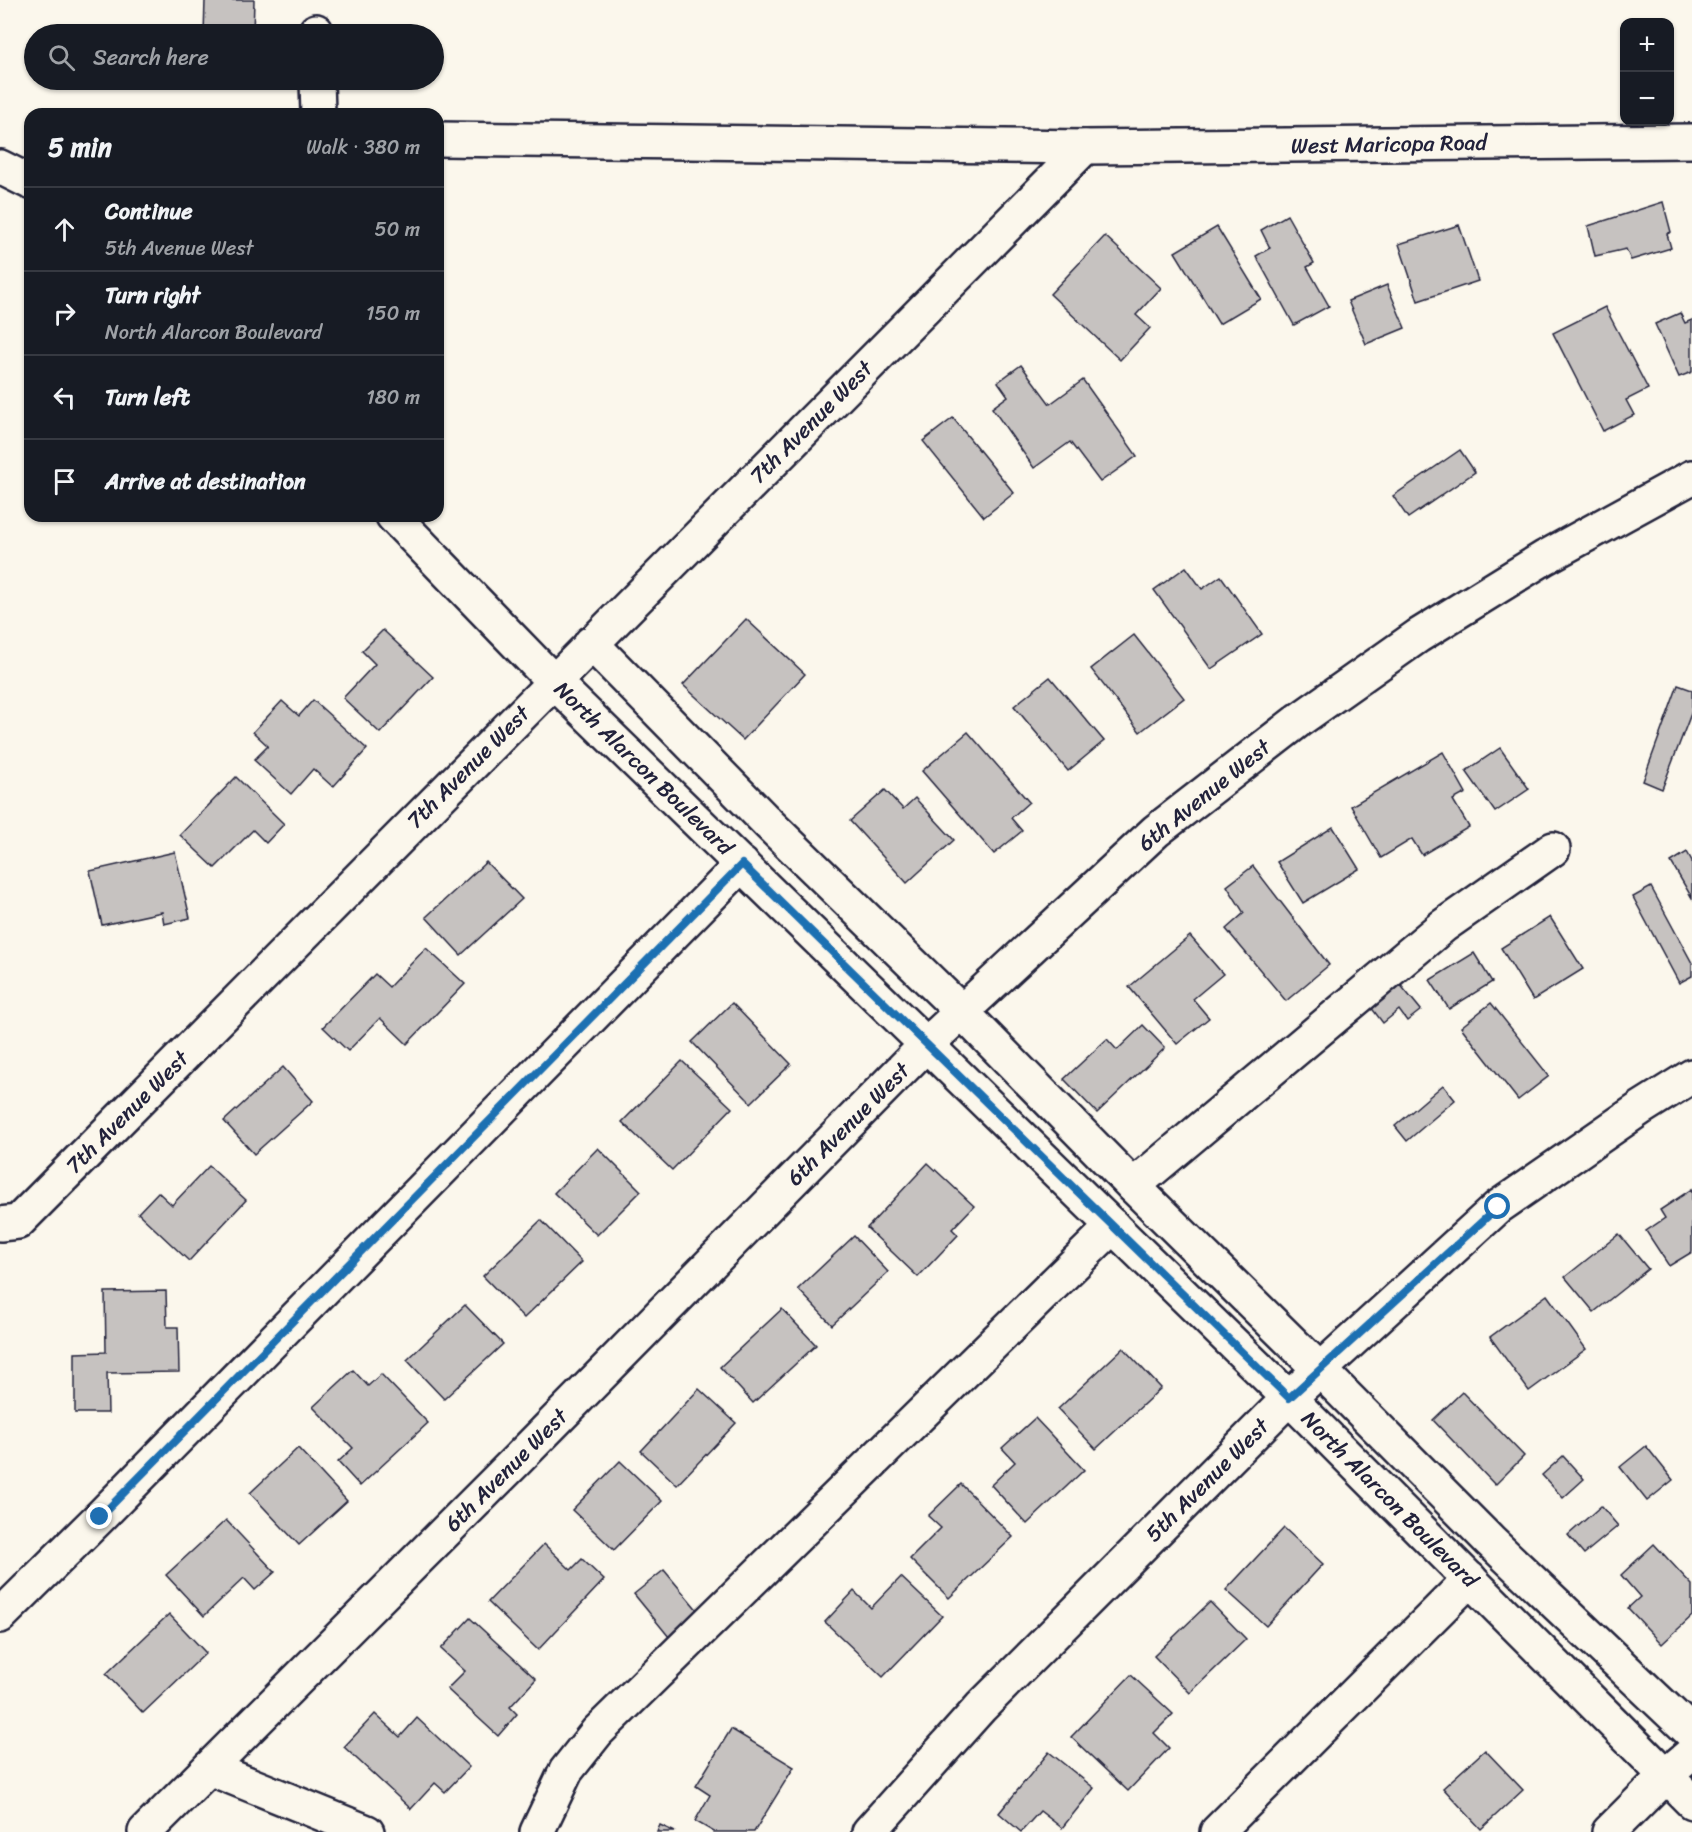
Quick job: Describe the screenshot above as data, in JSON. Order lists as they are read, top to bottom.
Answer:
{
  "streets": {
    "street": [
      "West Maricopa Road",
      "7th Avenue West",
      "North Alarcon Boulevard",
      "6th Avenue West",
      "5th Avenue West"
    ]
  },
  "crossings": [
    ["West Maricopa Road", "7th Avenue West"],
    ["7th Avenue West", "North Alarcon Boulevard"],
    ["North Alarcon Boulevard", "6th Avenue West"],
    ["North Alarcon Boulevard", "5th Avenue West"]
  ],
  "page": {
    "map_buttons": ["+", "−"],
    "search": "Search here",
    "heading": ["5 min", "Walk · 380 m"],
    "list": [
      ["Continue", "5th Avenue West", "50 m"],
      ["Turn right", "North Alarcon Boulevard", "150 m"],
      ["Turn left", "180 m"],
      "Arrive at destination"
    ]
  }
}
